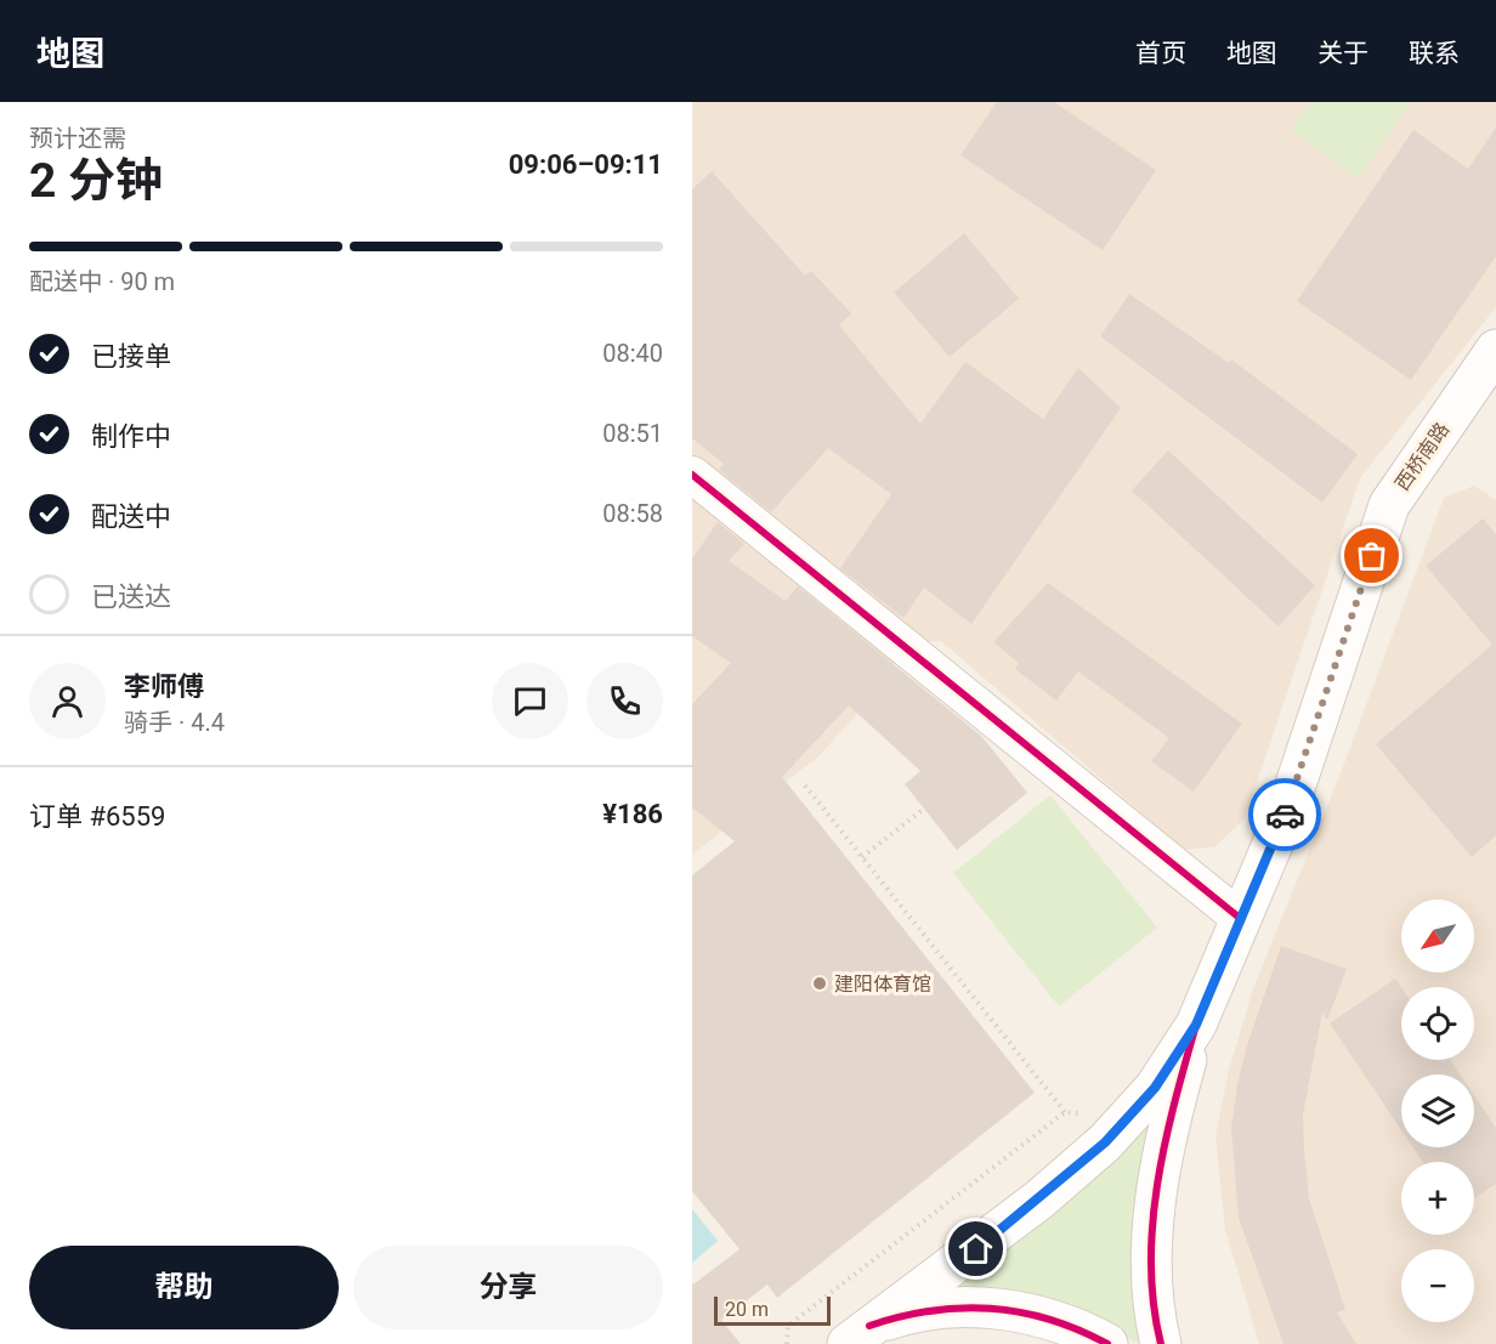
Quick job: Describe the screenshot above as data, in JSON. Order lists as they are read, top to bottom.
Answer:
{
  "streets": {
    "main road": ["西桥南路"]
  },
  "places": ["建阳体育馆"],
  "scale_bar": "20 m",
  "north": "bottom left",
  "page": {
    "header": "地图",
    "nav": [
      "首页",
      "地图",
      "关于",
      "联系"
    ],
    "heading": ["2 分钟", "预计还需", "09:06–09:11"],
    "panel": [
      "李师傅",
      "骑手 · 4.4",
      "订单 #6559",
      "¥186"
    ],
    "bar": "配送中 · 90 m",
    "list": [
      ["已接单", "08:40"],
      ["制作中", "08:51"],
      ["配送中", "08:58"],
      "已送达"
    ],
    "map_buttons": ["+", "−"],
    "buttons": ["帮助", "分享"],
    "scale": "20 m"
  }
}
